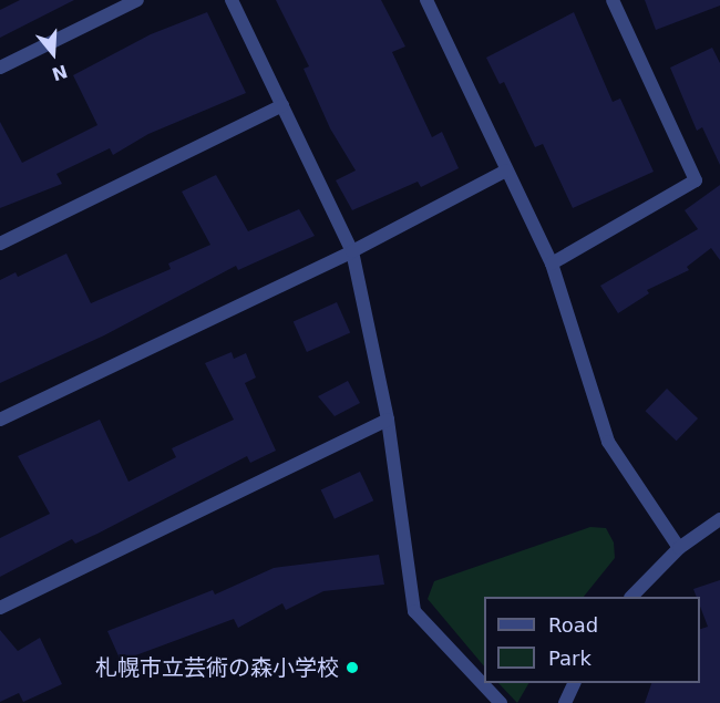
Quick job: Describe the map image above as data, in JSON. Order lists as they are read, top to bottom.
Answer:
{
  "places": ["札幌市立芸術の森小学校"],
  "legend": ["Road", "Park"],
  "north": "bottom"
}
